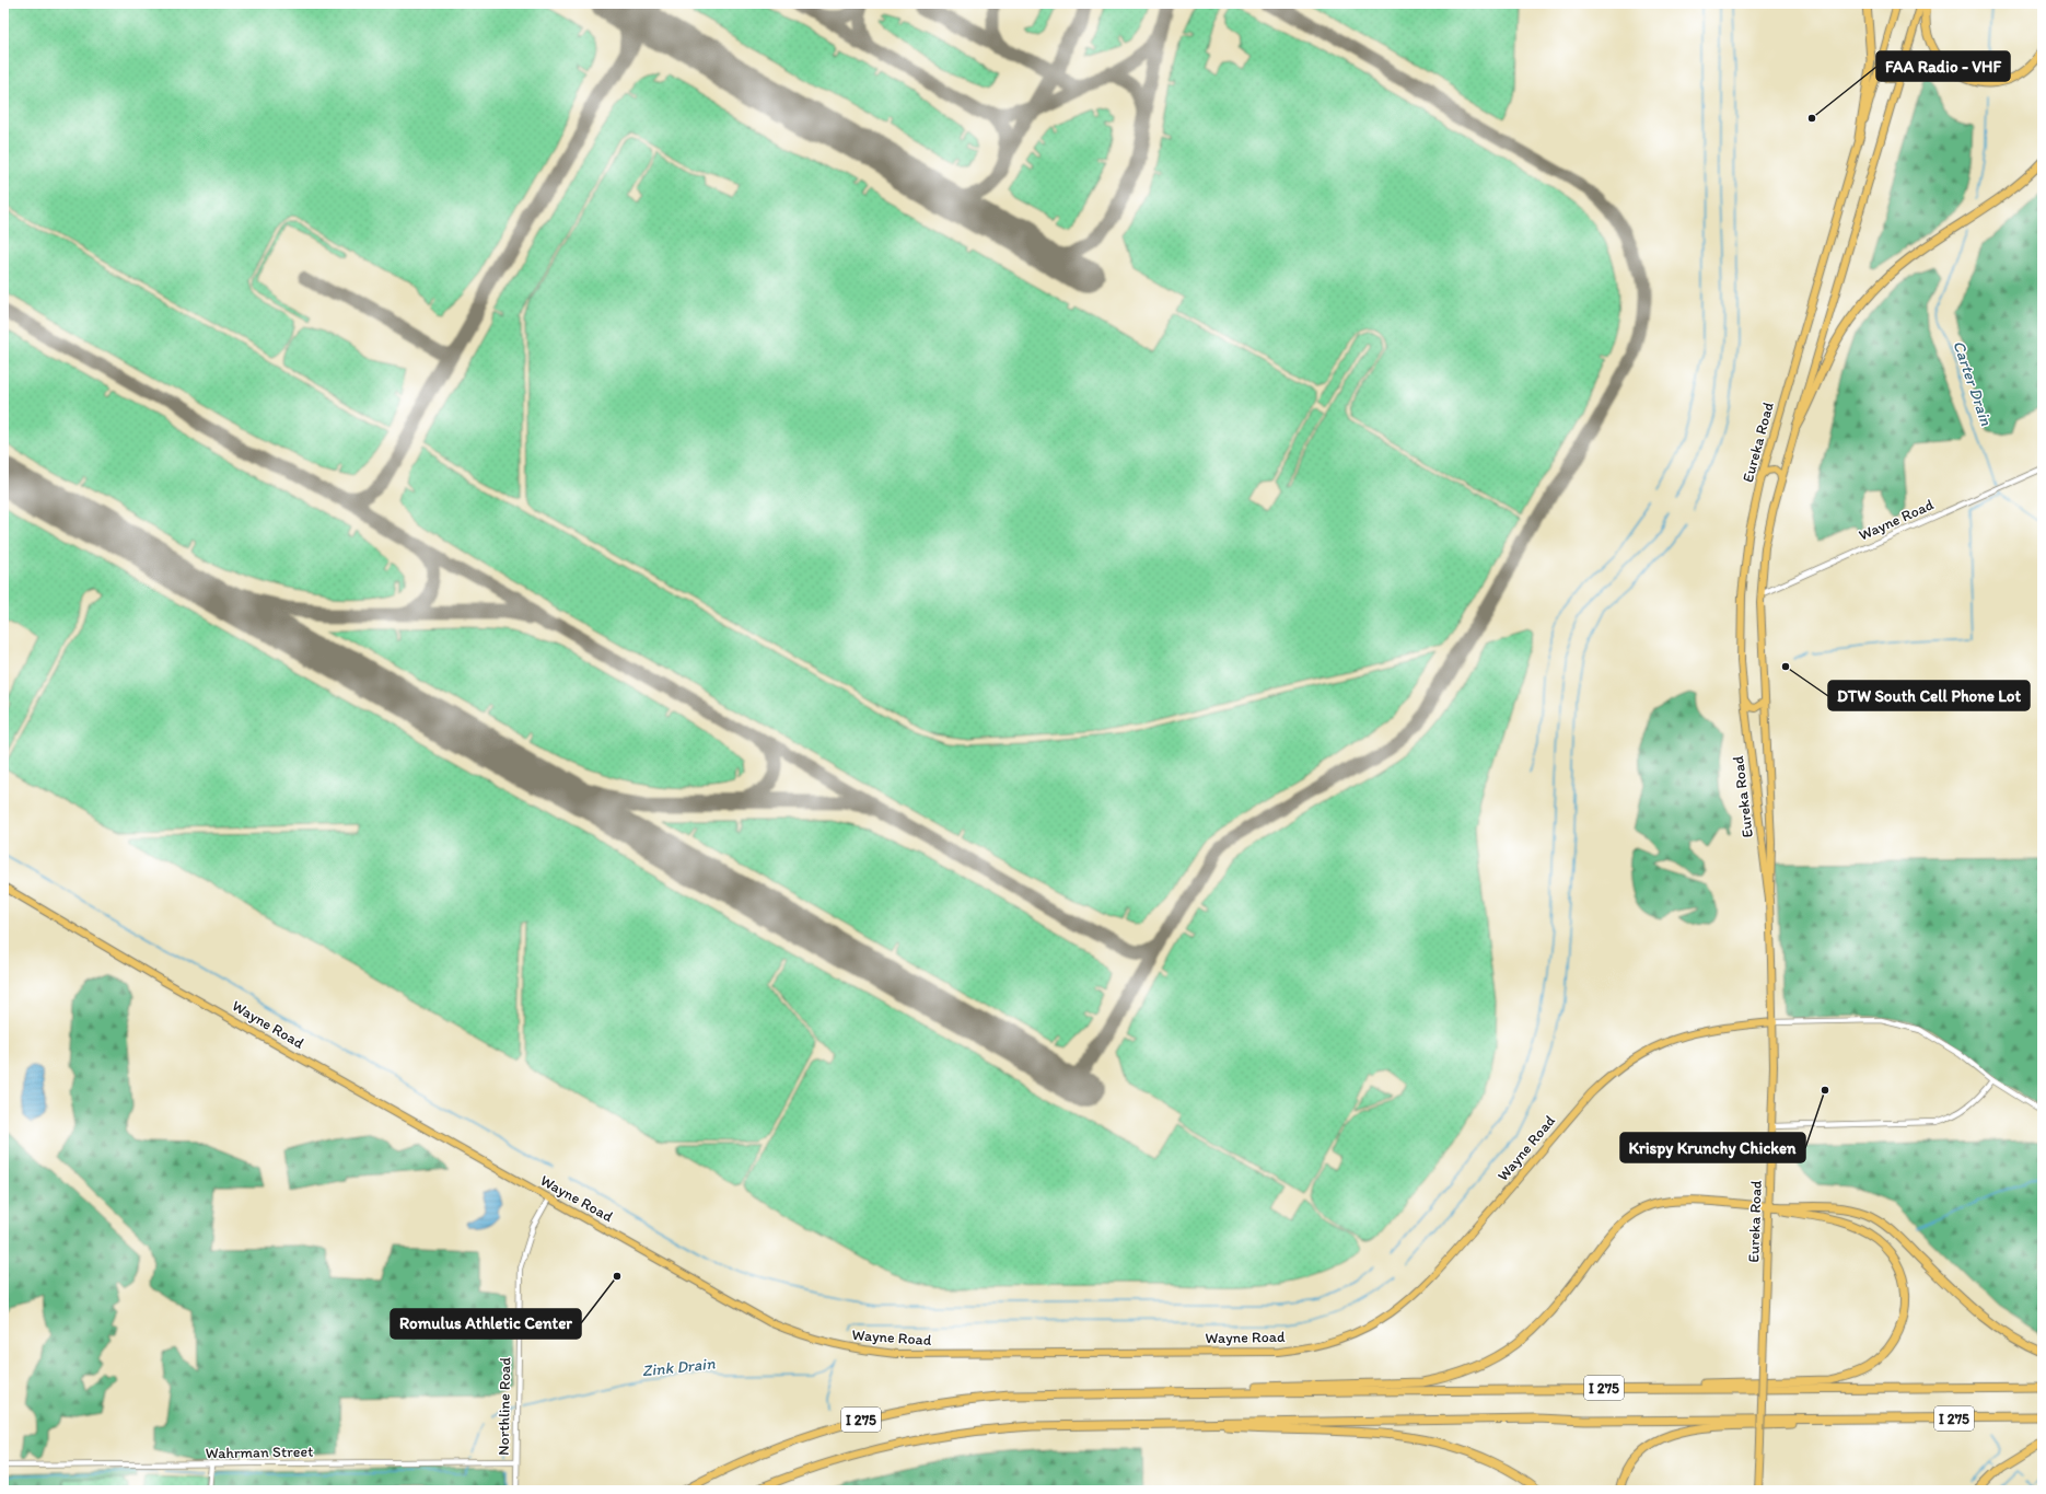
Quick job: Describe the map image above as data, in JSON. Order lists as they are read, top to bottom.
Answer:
{
  "streets": {
    "highway": ["I 275"],
    "main road": ["Eureka Road", "Wayne Road"],
    "street": ["Northline Road", "Wahrman Street"]
  },
  "crossings": [
    ["Eureka Road", "Wayne Road"],
    ["Wayne Road", "Northline Road"],
    ["Northline Road", "Wahrman Street"]
  ],
  "water": ["Carter Drain", "Zink Drain"],
  "places": [
    "FAA Radio - VHF",
    "DTW South Cell Phone Lot",
    "Krispy Krunchy Chicken",
    "Romulus Athletic Center"
  ]
}
